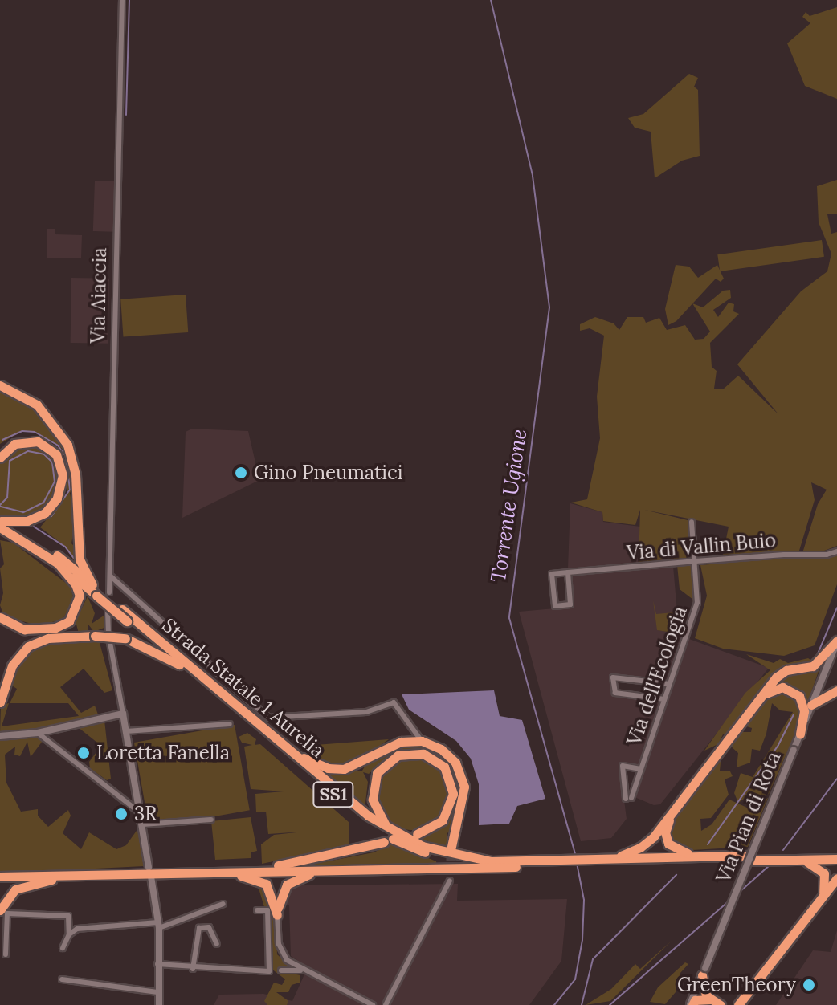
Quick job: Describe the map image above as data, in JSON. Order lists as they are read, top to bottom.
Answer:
{
  "streets": {
    "highway": ["Strada Statale 1 Aurelia", "SS1"],
    "street": [
      "Via Aiaccia",
      "Via di Vallin Buio",
      "Via dell'Ecologia",
      "Via Pian di Rota"
    ]
  },
  "crossings": [
    ["Via di Vallin Buio", "Via dell'Ecologia"]
  ],
  "water": ["Torrente Ugione"],
  "places": [
    "Gino Pneumatici",
    "Loretta Fanella",
    "3R",
    "GreenTheory"
  ]
}
